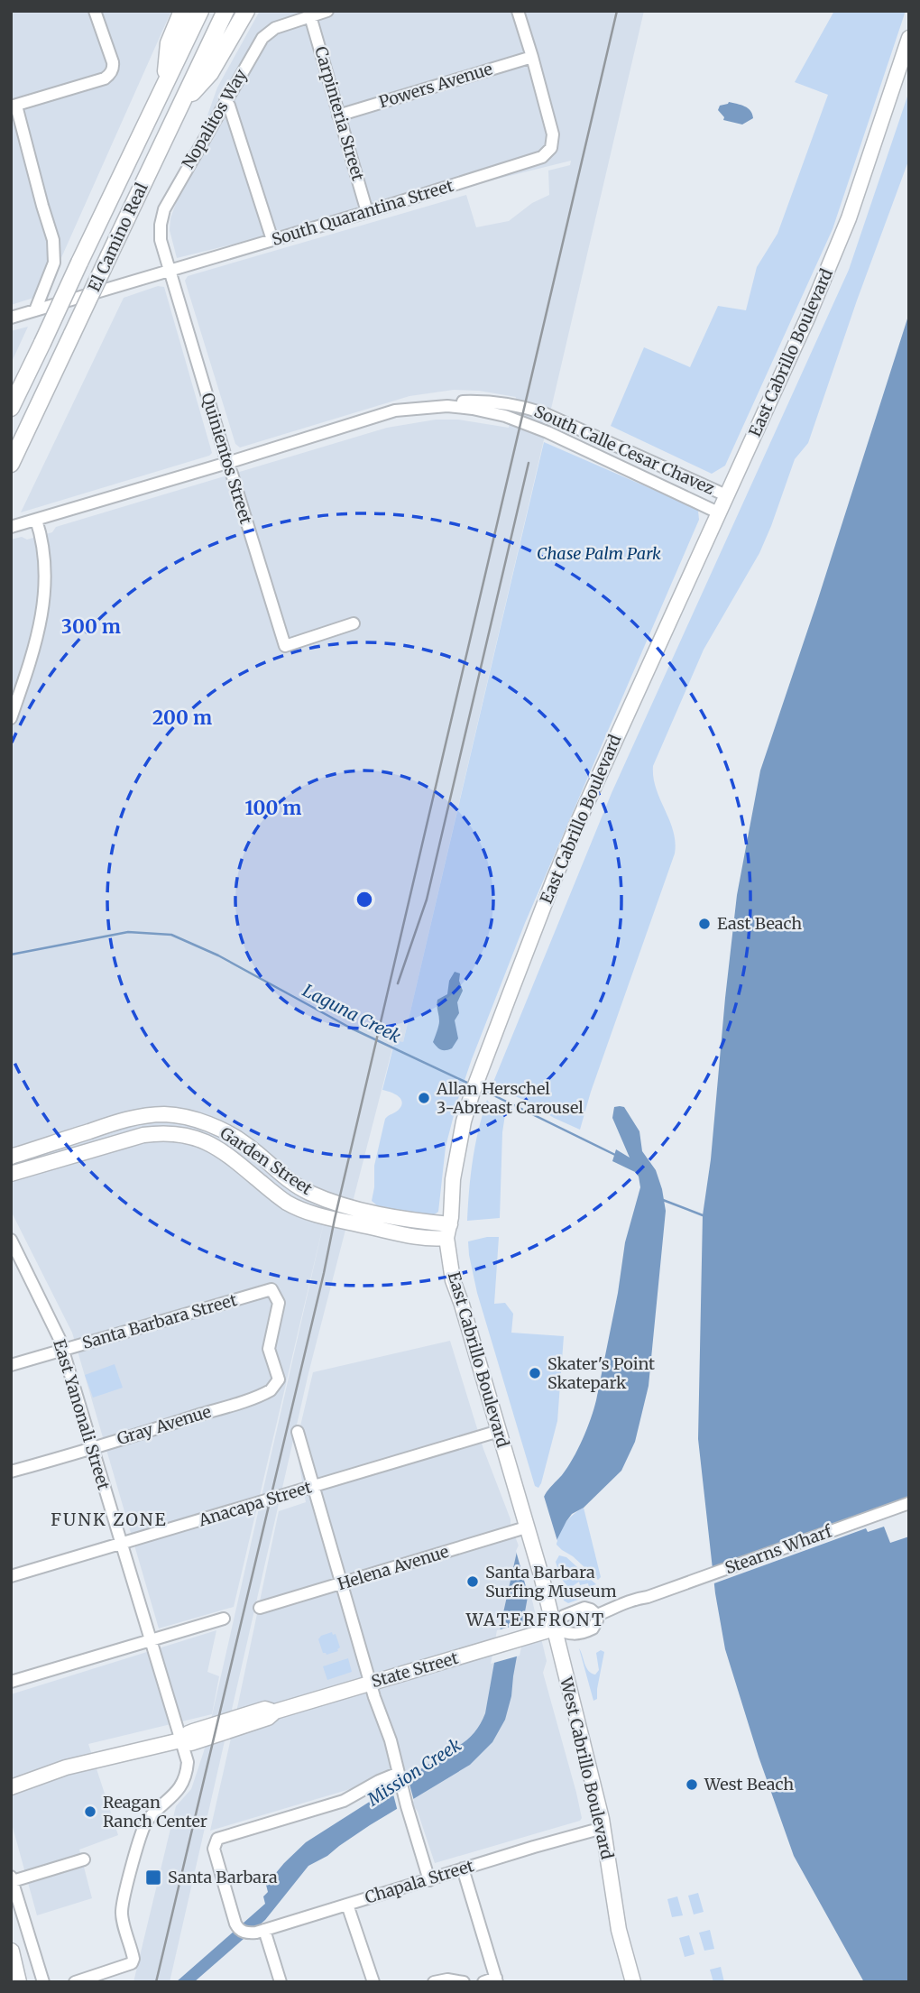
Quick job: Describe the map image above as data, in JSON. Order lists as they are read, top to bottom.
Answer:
{
  "streets": {
    "highway": ["El Camino Real"],
    "main road": [
      "East Cabrillo Boulevard",
      "Garden Street",
      "State Street",
      "West Cabrillo Boulevard"
    ],
    "street": [
      "Powers Avenue",
      "Carpinteria Street",
      "Nopalitos Way",
      "South Quarantina Street",
      "South Calle Cesar Chavez",
      "Quinientos Street",
      "Santa Barbara Street",
      "East Yanonali Street",
      "Gray Avenue",
      "Anacapa Street",
      "Stearns Wharf",
      "Helena Avenue",
      "Chapala Street"
    ]
  },
  "crossings": [
    ["Powers Avenue", "Carpinteria Street"],
    ["Powers Avenue", "South Quarantina Street"],
    ["Carpinteria Street", "Nopalitos Way"],
    ["Carpinteria Street", "South Quarantina Street"],
    ["Nopalitos Way", "South Quarantina Street"],
    ["Nopalitos Way", "Quinientos Street"],
    ["South Quarantina Street", "Quinientos Street"],
    ["East Cabrillo Boulevard", "South Calle Cesar Chavez"],
    ["East Cabrillo Boulevard", "Garden Street"],
    ["East Cabrillo Boulevard", "Anacapa Street"],
    ["East Cabrillo Boulevard", "Stearns Wharf"],
    ["East Cabrillo Boulevard", "Helena Avenue"],
    ["East Cabrillo Boulevard", "State Street"],
    ["East Cabrillo Boulevard", "West Cabrillo Boulevard"],
    ["South Calle Cesar Chavez", "Quinientos Street"],
    ["Santa Barbara Street", "East Yanonali Street"],
    ["Santa Barbara Street", "Gray Avenue"],
    ["East Yanonali Street", "Gray Avenue"],
    ["East Yanonali Street", "Anacapa Street"],
    ["East Yanonali Street", "State Street"],
    ["Stearns Wharf", "State Street"],
    ["Stearns Wharf", "West Cabrillo Boulevard"],
    ["State Street", "West Cabrillo Boulevard"],
    ["West Cabrillo Boulevard", "Chapala Street"]
  ],
  "districts": ["FUNK ZONE", "WATERFRONT"],
  "water": ["Laguna Creek", "Mission Creek"],
  "parks": ["Chase Palm Park"],
  "places": {
    "other": [
      "East Beach",
      "Allan Herschel 3-Abreast Carousel",
      "Skater's Point Skatepark",
      "Santa Barbara Surfing Museum",
      "West Beach",
      "Reagan Ranch Center"
    ],
    "transit": ["Santa Barbara"]
  },
  "rings": ["300 m", "200 m", "100 m"]
}
